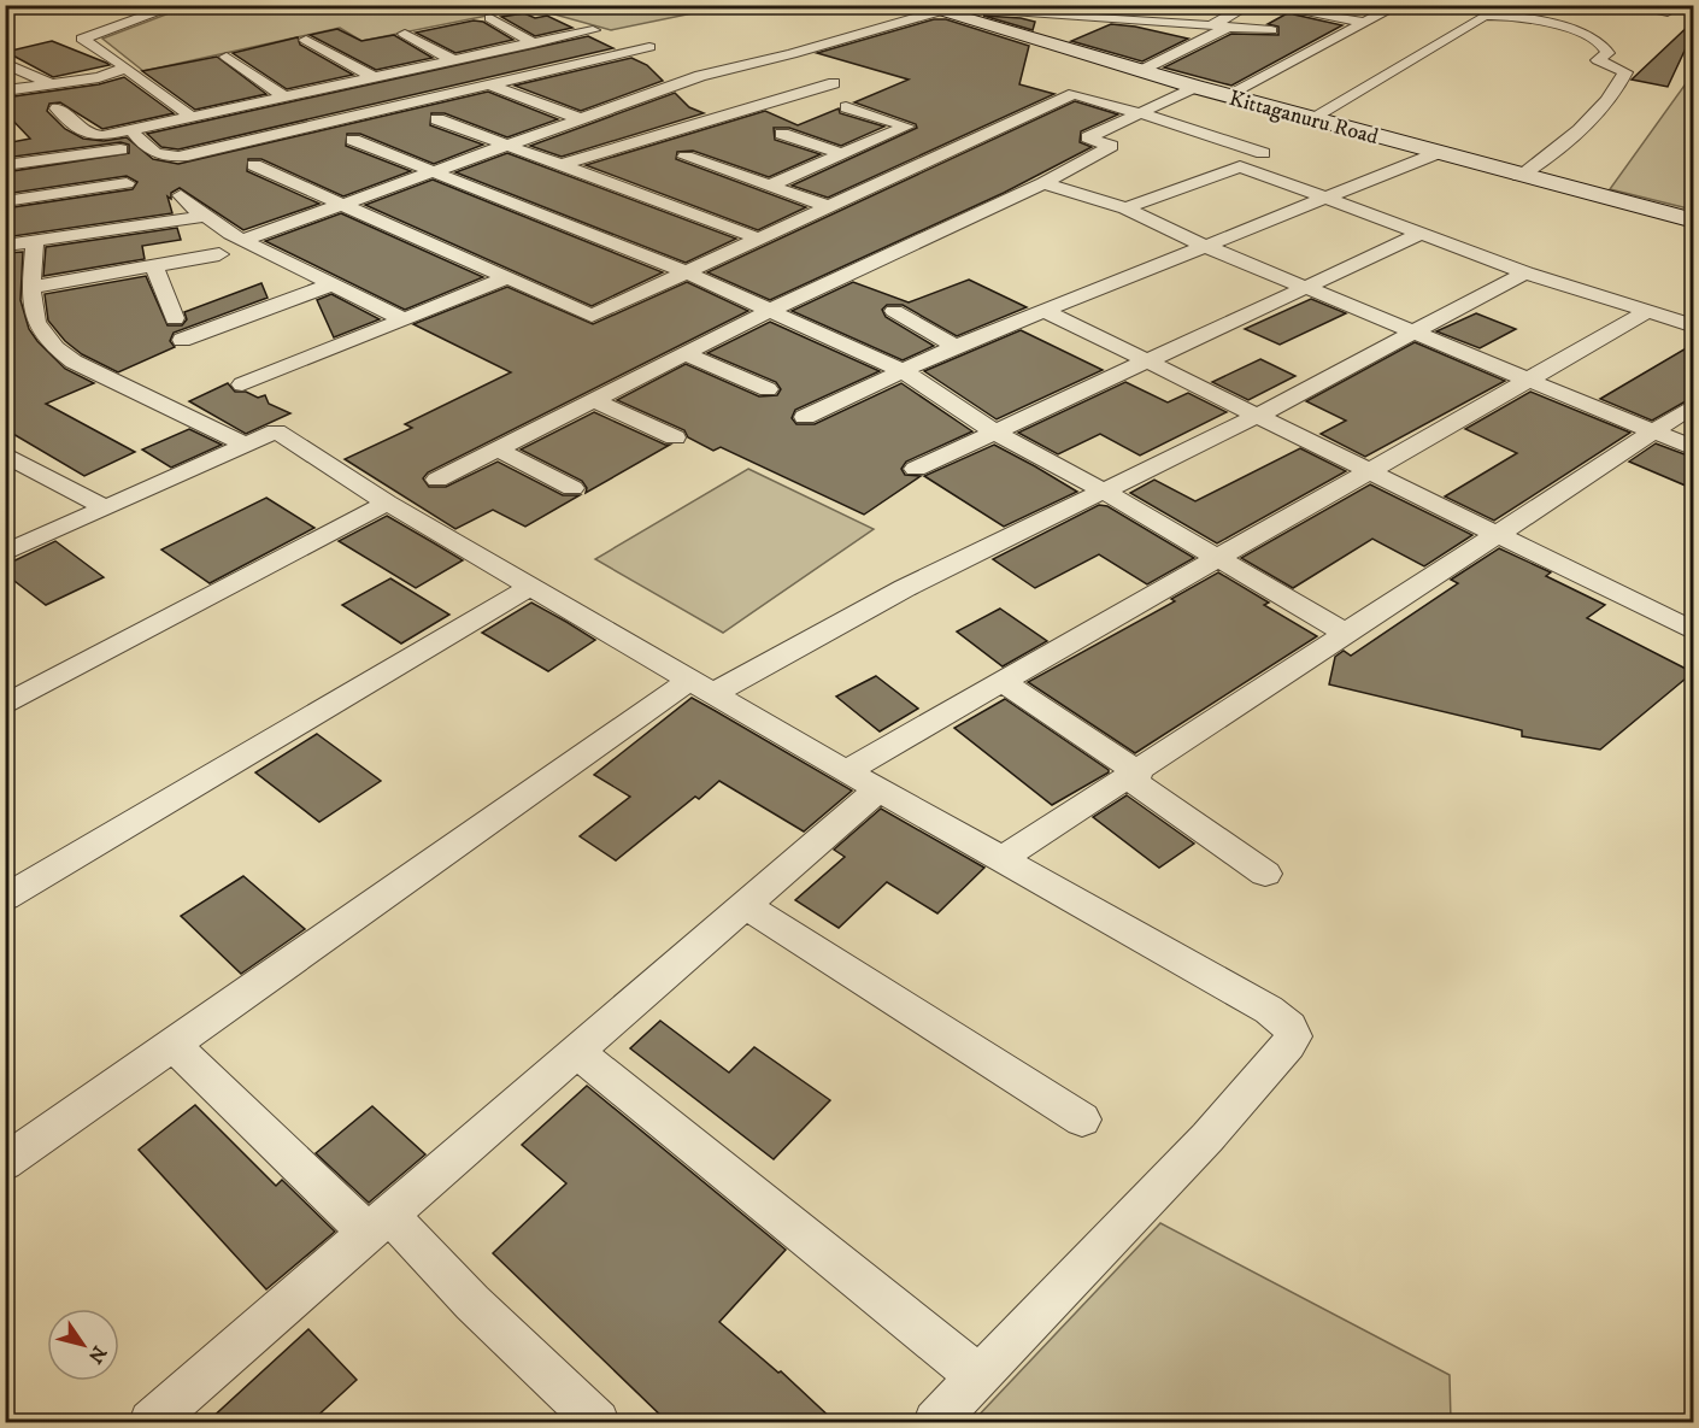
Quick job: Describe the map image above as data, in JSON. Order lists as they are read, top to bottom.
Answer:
{
  "streets": {
    "street": ["Kittaganuru Road"]
  },
  "north": "bottom right"
}
